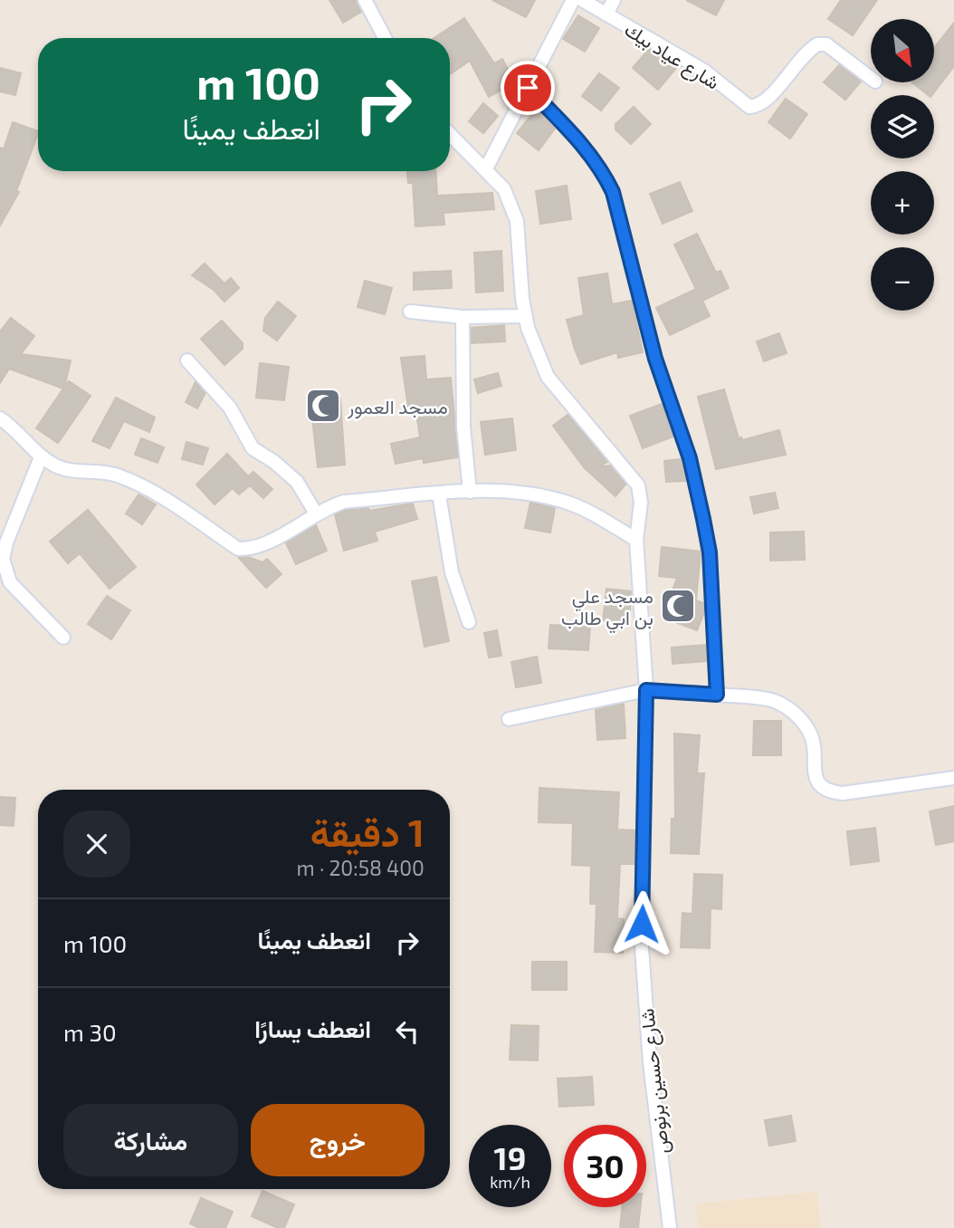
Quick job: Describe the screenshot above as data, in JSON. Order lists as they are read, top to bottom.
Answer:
{
  "streets": {
    "street": ["شارع عياد بيك", "شارع حسين برنوص"]
  },
  "places": {
    "mosque": ["مسجد العمور", "مسجد علي بن ابي طالب"]
  },
  "north": "bottom right",
  "page": {
    "map_buttons": ["+", "−"],
    "turn": ["100 m", "انعطف يمينًا"],
    "heading": ["1 دقيقة", "400 m · 20:58"],
    "list": [
      {
        "name": "انعطف يمينًا",
        "value": "100 m"
      },
      {
        "name": "انعطف يسارًا",
        "value": "30 m"
      }
    ],
    "buttons": ["خروج", "مشاركة"],
    "speed": "19 km/h",
    "limit": "30"
  }
}
